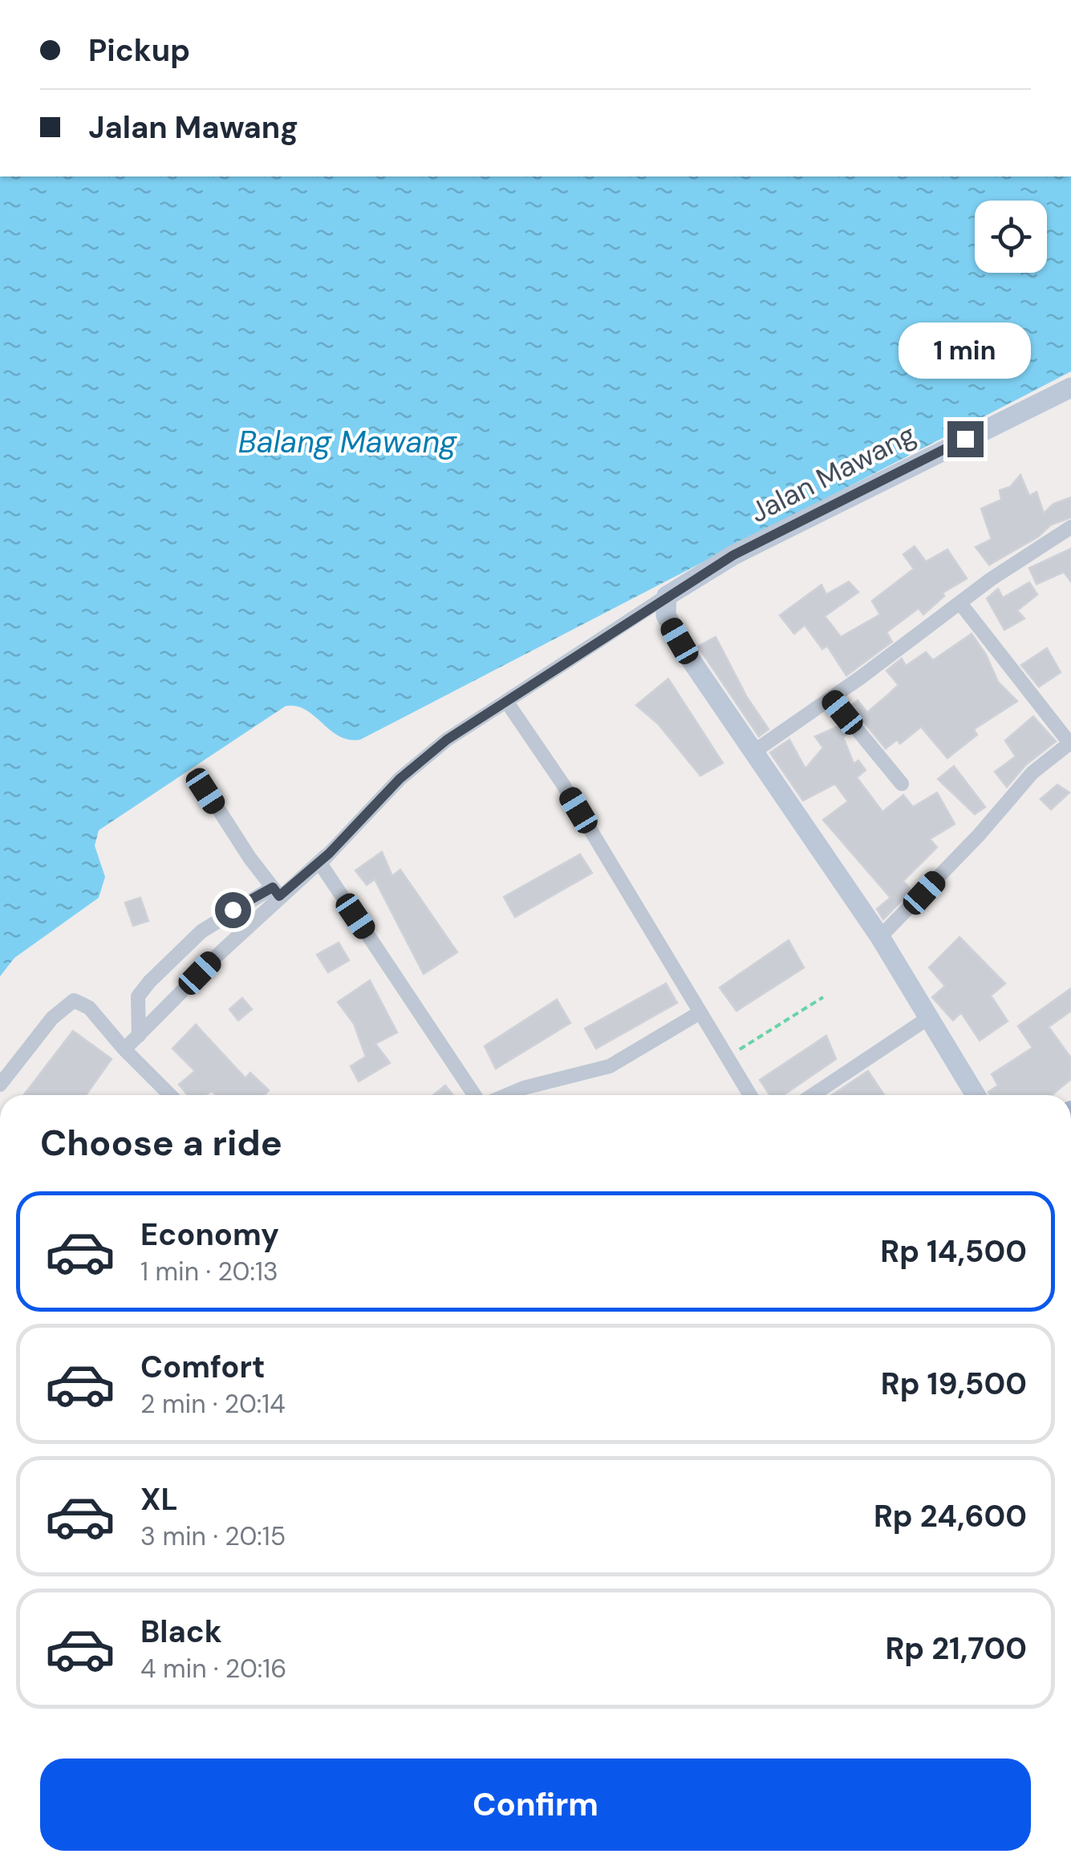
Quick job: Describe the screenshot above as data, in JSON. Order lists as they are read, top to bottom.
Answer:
{
  "streets": {
    "street": ["Jalan Mawang"]
  },
  "water": ["Balang Mawang"],
  "page": {
    "banner": ["Pickup", "Jalan Mawang"],
    "bubble": "1 min",
    "heading": "Choose a ride",
    "list": [
      {
        "name": "Economy",
        "note": "1 min · 20:13",
        "value": "Rp 14,500"
      },
      {
        "name": "Comfort",
        "note": "2 min · 20:14",
        "value": "Rp 19,500"
      },
      {
        "name": "XL",
        "note": "3 min · 20:15",
        "value": "Rp 24,600"
      },
      {
        "name": "Black",
        "note": "4 min · 20:16",
        "value": "Rp 21,700"
      }
    ],
    "buttons": "Confirm"
  }
}
